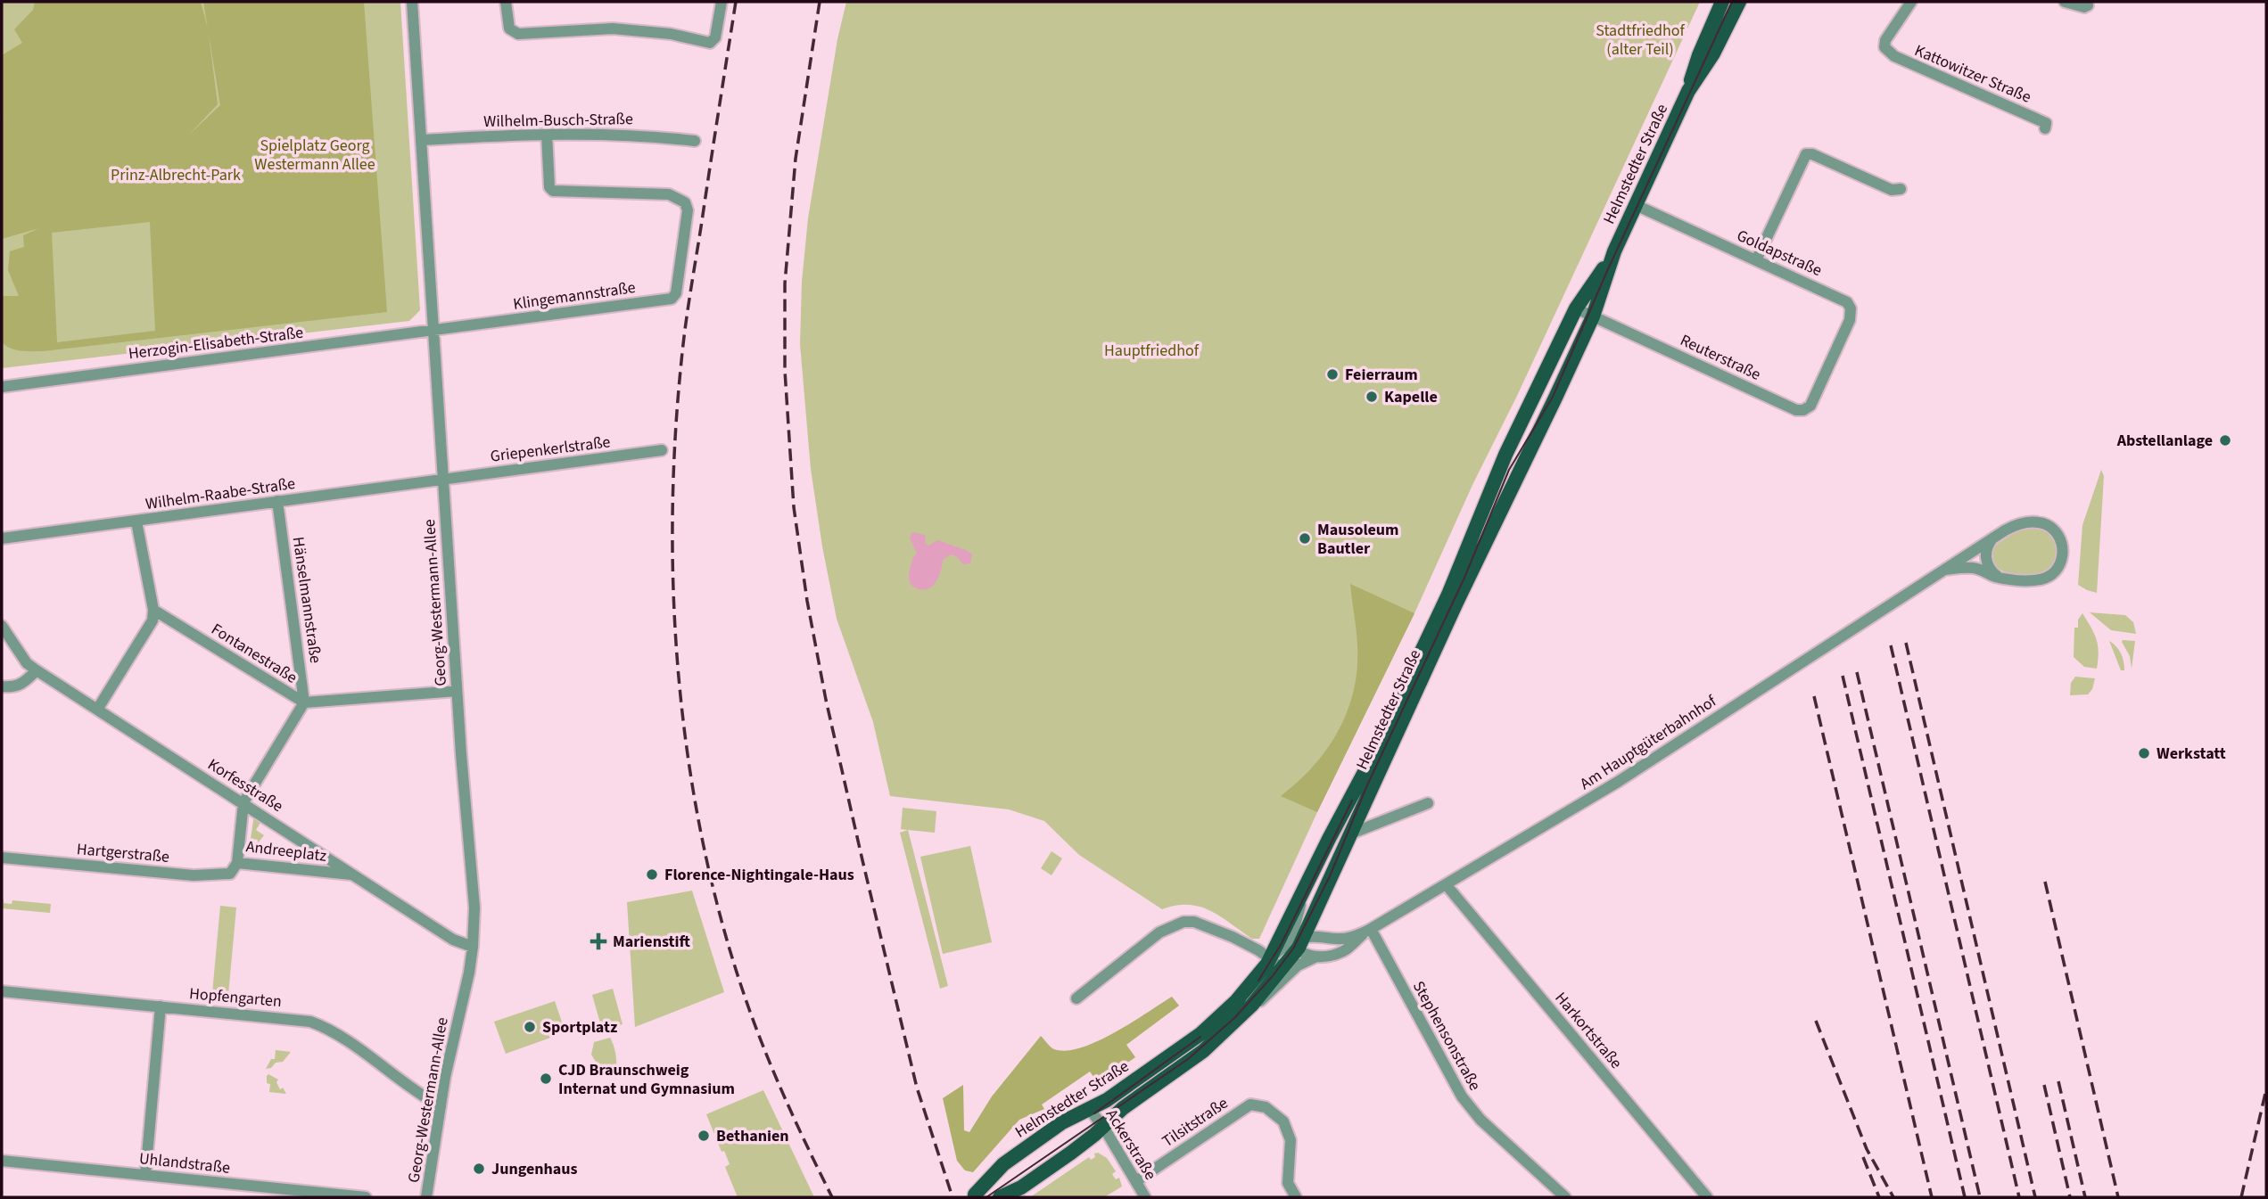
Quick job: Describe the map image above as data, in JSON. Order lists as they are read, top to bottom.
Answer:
{
  "streets": {
    "main road": ["Helmstedter Straße"],
    "street": [
      "Kattowitzer Straße",
      "Wilhelm-Busch-Straße",
      "Goldapstraße",
      "Klingemannstraße",
      "Herzogin-Elisabeth-Straße",
      "Reuterstraße",
      "Griepenkerlstraße",
      "Wilhelm-Raabe-Straße",
      "Hänselmannstraße",
      "Georg-Westermann-Allee",
      "Fontanestraße",
      "Am Hauptgüterbahnhof",
      "Korfesstraße",
      "Andreeplatz",
      "Hartgerstraße",
      "Hopfengarten",
      "Harkortstraße",
      "Stephensonstraße",
      "Tilsitstraße",
      "Ackerstraße",
      "Uhlandstraße"
    ]
  },
  "crossings": [
    ["Wilhelm-Busch-Straße", "Klingemannstraße"],
    ["Wilhelm-Busch-Straße", "Georg-Westermann-Allee"],
    ["Helmstedter Straße", "Goldapstraße"],
    ["Helmstedter Straße", "Reuterstraße"],
    ["Helmstedter Straße", "Am Hauptgüterbahnhof"],
    ["Helmstedter Straße", "Ackerstraße"],
    ["Goldapstraße", "Reuterstraße"],
    ["Klingemannstraße", "Herzogin-Elisabeth-Straße"],
    ["Klingemannstraße", "Georg-Westermann-Allee"],
    ["Herzogin-Elisabeth-Straße", "Georg-Westermann-Allee"],
    ["Griepenkerlstraße", "Wilhelm-Raabe-Straße"],
    ["Griepenkerlstraße", "Georg-Westermann-Allee"],
    ["Wilhelm-Raabe-Straße", "Hänselmannstraße"],
    ["Wilhelm-Raabe-Straße", "Georg-Westermann-Allee"],
    ["Hänselmannstraße", "Fontanestraße"],
    ["Georg-Westermann-Allee", "Fontanestraße"],
    ["Georg-Westermann-Allee", "Korfesstraße"],
    ["Georg-Westermann-Allee", "Hopfengarten"],
    ["Am Hauptgüterbahnhof", "Harkortstraße"],
    ["Am Hauptgüterbahnhof", "Stephensonstraße"],
    ["Korfesstraße", "Andreeplatz"],
    ["Andreeplatz", "Hartgerstraße"],
    ["Tilsitstraße", "Ackerstraße"]
  ],
  "parks": [
    "Stadtfriedhof (alter Teil)",
    "Spielplatz Georg Westermann Allee",
    "Prinz-Albrecht-Park",
    "Hauptfriedhof"
  ],
  "places": {
    "other": [
      "Feierraum",
      "Kapelle",
      "Abstellanlage",
      "Mausoleum Bautler",
      "Werkstatt",
      "Florence-Nightingale-Haus",
      "Sportplatz",
      "CJD Braunschweig Internat und Gymnasium",
      "Bethanien",
      "Jungenhaus"
    ],
    "health": ["Marienstift"]
  }
}
